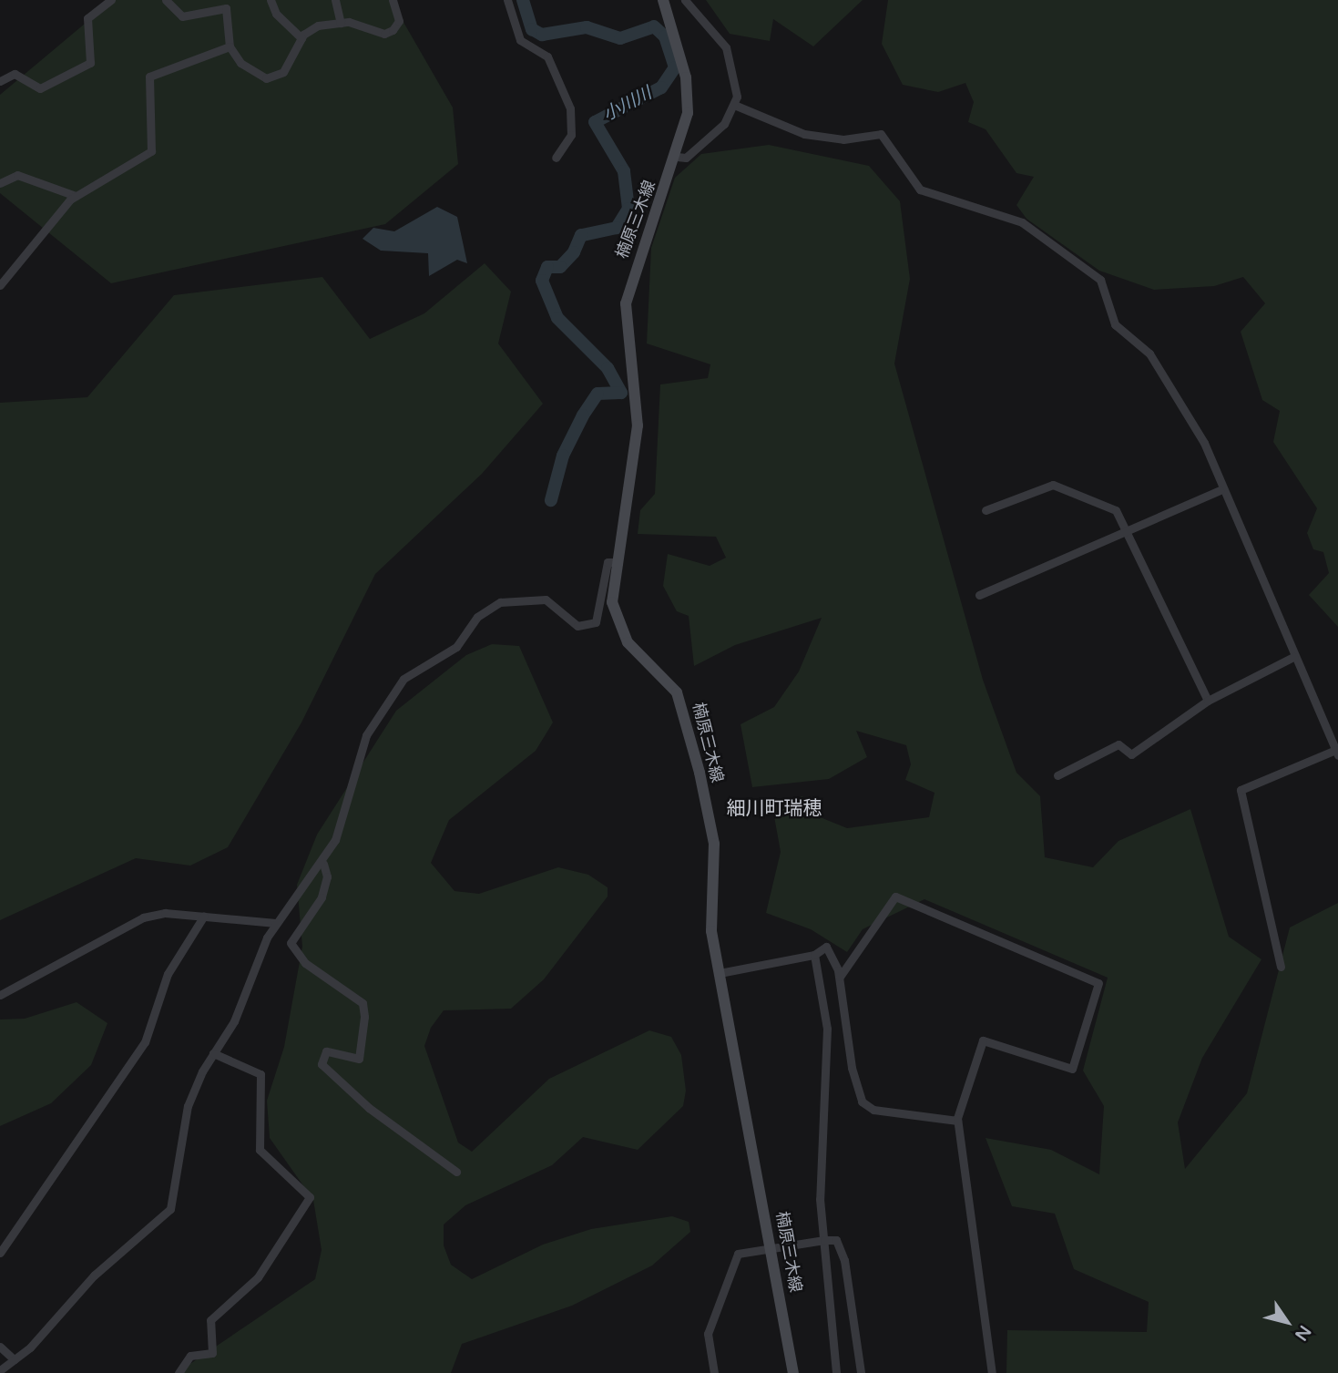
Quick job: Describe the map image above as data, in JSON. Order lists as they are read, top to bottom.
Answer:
{
  "streets": {
    "main road": ["楠原三木線"]
  },
  "districts": ["細川町瑞穂"],
  "water": ["小川川"],
  "north": "bottom right"
}
